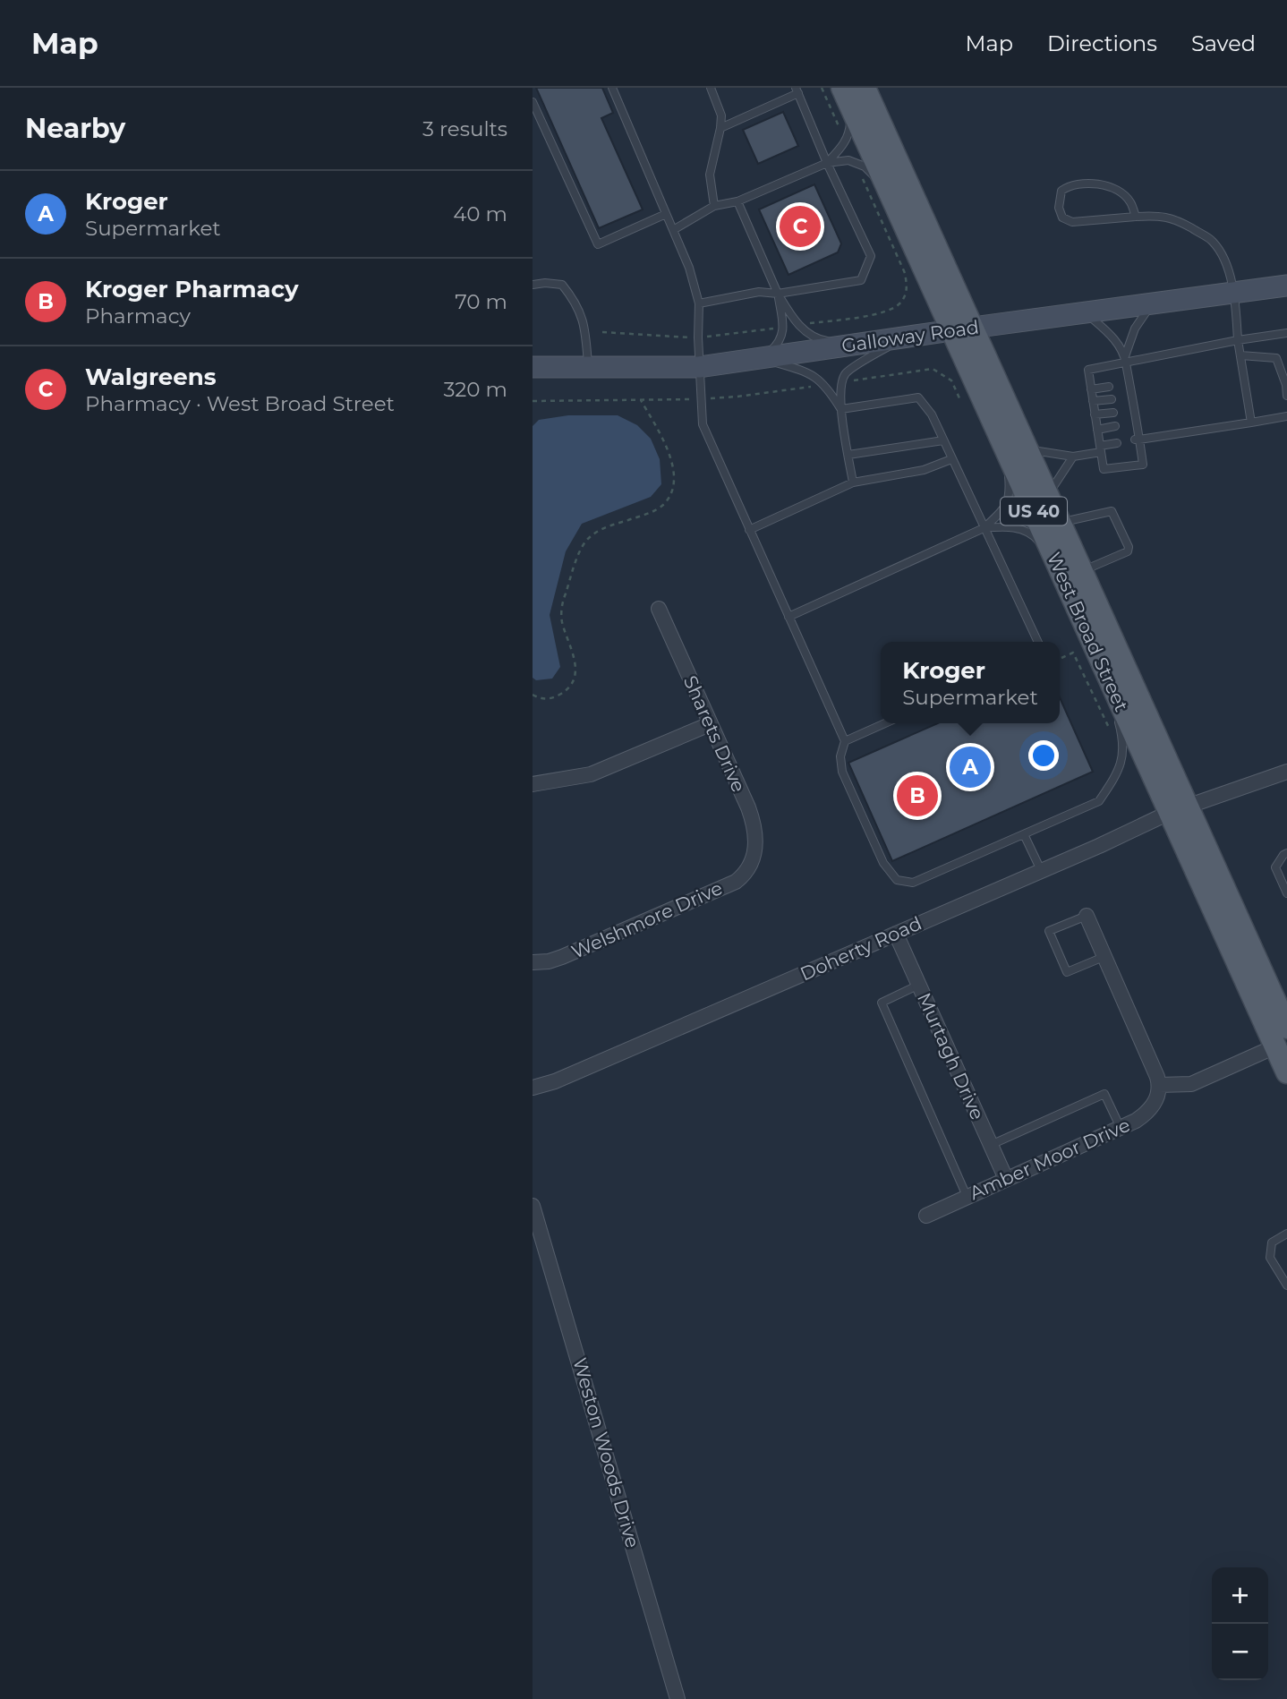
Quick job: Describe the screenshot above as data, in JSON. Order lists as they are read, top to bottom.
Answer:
{
  "streets": {
    "main road": ["US 40", "West Broad Street"],
    "street": [
      "Galloway Road",
      "Sharets Drive",
      "Welshmore Drive",
      "Doherty Road",
      "Murtagh Drive",
      "Amber Moor Drive",
      "Weston Woods Drive"
    ]
  },
  "crossings": [
    ["Galloway Road", "West Broad Street"],
    ["West Broad Street", "Doherty Road"],
    ["Sharets Drive", "Welshmore Drive"],
    ["Doherty Road", "Murtagh Drive"],
    ["Murtagh Drive", "Amber Moor Drive"]
  ],
  "page": {
    "header": "Map",
    "nav": ["Map", "Directions", "Saved"],
    "heading": ["Nearby", "3 results"],
    "list": [
      {
        "mark": "A",
        "name": "Kroger",
        "note": "Supermarket",
        "value": "40 m"
      },
      {
        "mark": "B",
        "name": "Kroger Pharmacy",
        "note": "Pharmacy",
        "value": "70 m"
      },
      {
        "mark": "C",
        "name": "Walgreens",
        "note": "Pharmacy · West Broad Street",
        "value": "320 m"
      }
    ],
    "pins": ["C", "A", "B"],
    "popup": ["Kroger", "Supermarket"],
    "map_buttons": ["+", "−"]
  }
}
